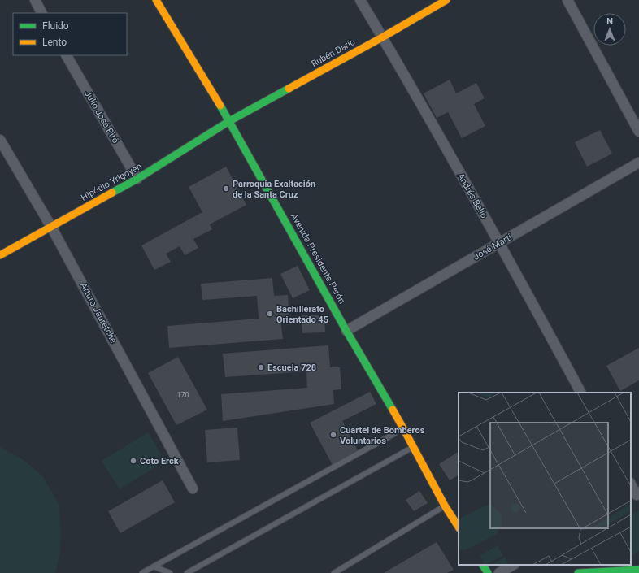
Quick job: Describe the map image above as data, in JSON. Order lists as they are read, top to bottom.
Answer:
{
  "streets": {
    "main road": ["Rubén Darío", "Hipótilo Yrigoyen", "Avenida Presidente Perón"],
    "street": [
      "Julio José Piró",
      "Andrés Bello",
      "José Martí",
      "Arturo Jauretche"
    ]
  },
  "crossings": [
    ["Rubén Darío", "Hipótilo Yrigoyen"],
    ["Rubén Darío", "Andrés Bello"],
    ["Rubén Darío", "Avenida Presidente Perón"],
    ["Julio José Piró", "Hipótilo Yrigoyen"],
    ["Hipótilo Yrigoyen", "Avenida Presidente Perón"],
    ["Hipótilo Yrigoyen", "Arturo Jauretche"],
    ["Andrés Bello", "José Martí"],
    ["José Martí", "Avenida Presidente Perón"]
  ],
  "places": [
    "Parroquia Exaltación de la Santa Cruz",
    "Bachillerato Orientado 45",
    "Escuela 728",
    "Cuartel de Bomberos Voluntarios",
    "Coto Erck"
  ],
  "house_numbers": ["170"],
  "legend": ["Fluido", "Lento"],
  "north": "top"
}
